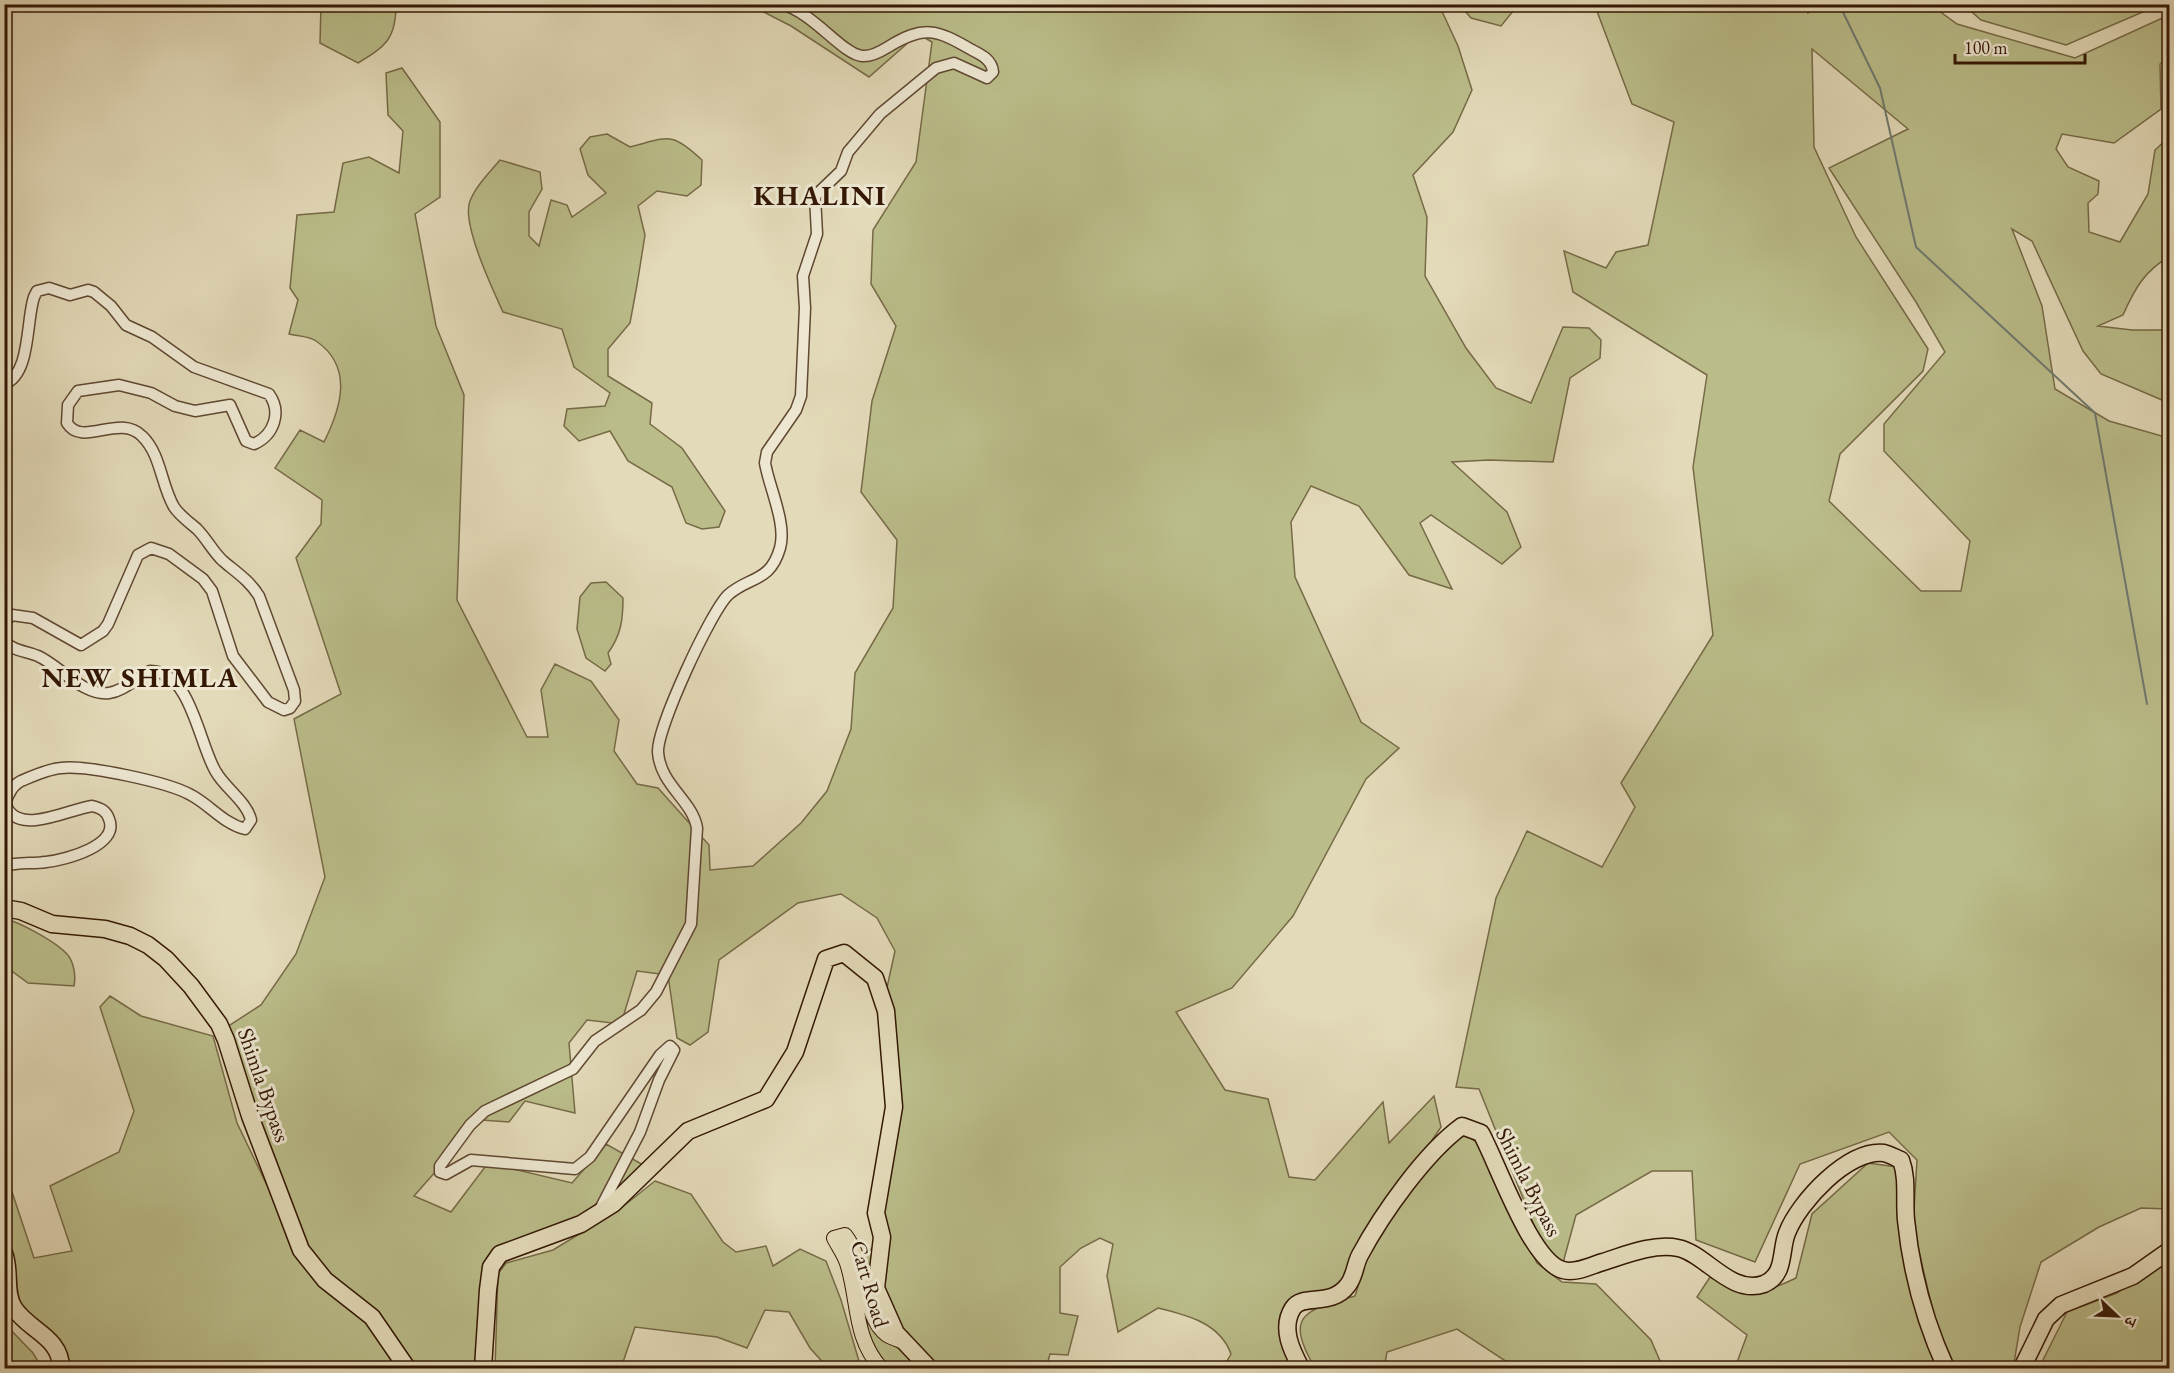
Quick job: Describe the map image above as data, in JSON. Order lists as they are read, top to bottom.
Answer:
{
  "streets": {
    "highway": ["Shimla Bypass"],
    "main road": ["Cart Road"]
  },
  "districts": ["KHALINI", "NEW SHIMLA"],
  "scale_bar": "100 m",
  "north": "bottom right"
}
